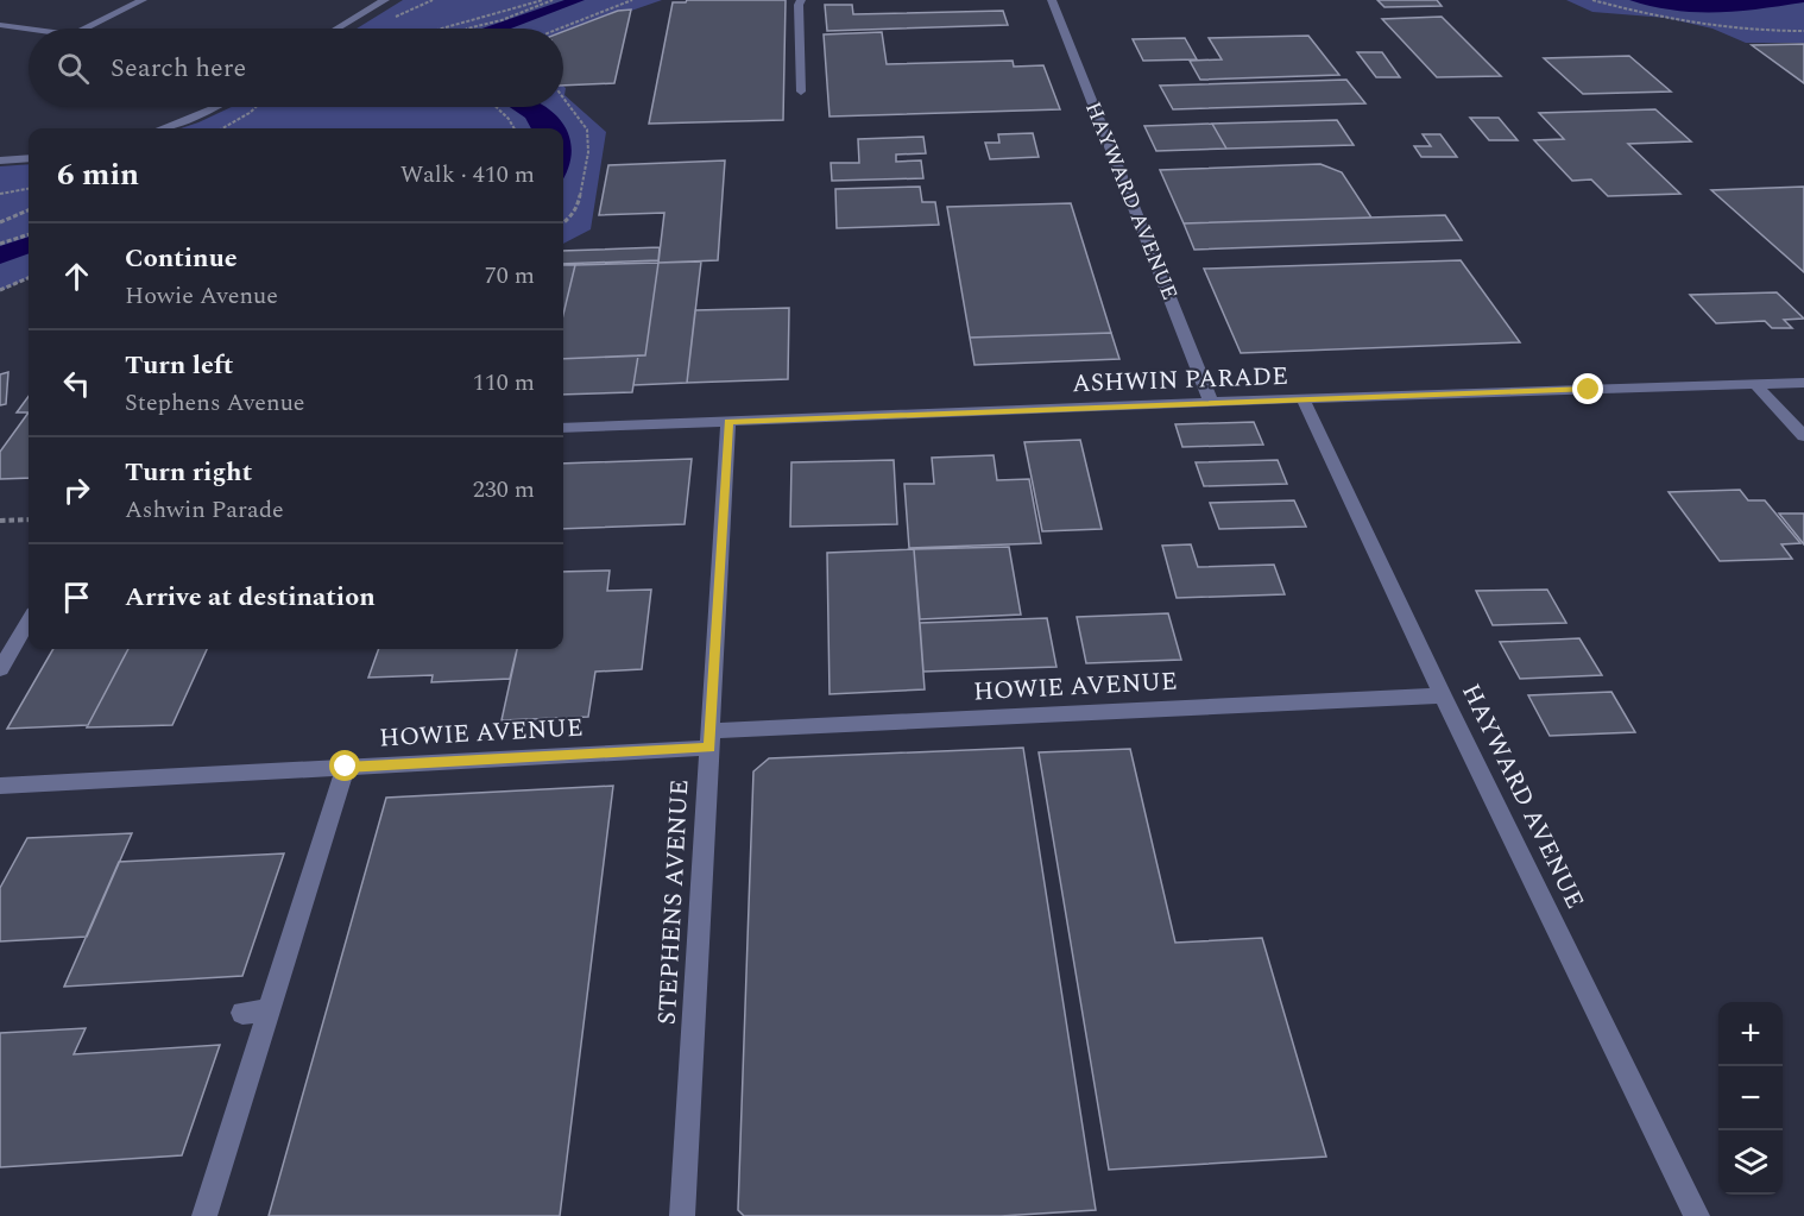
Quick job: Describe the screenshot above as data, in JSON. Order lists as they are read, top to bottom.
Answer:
{
  "streets": {
    "street": [
      "HAYWARD AVENUE",
      "ASHWIN PARADE",
      "HOWIE AVENUE",
      "STEPHENS AVENUE"
    ]
  },
  "crossings": [
    ["HAYWARD AVENUE", "ASHWIN PARADE"],
    ["HAYWARD AVENUE", "HOWIE AVENUE"],
    ["ASHWIN PARADE", "STEPHENS AVENUE"],
    ["HOWIE AVENUE", "STEPHENS AVENUE"]
  ],
  "page": {
    "search": "Search here",
    "heading": ["6 min", "Walk · 410 m"],
    "list": [
      ["Continue", "Howie Avenue", "70 m"],
      ["Turn left", "Stephens Avenue", "110 m"],
      ["Turn right", "Ashwin Parade", "230 m"],
      "Arrive at destination"
    ],
    "map_buttons": ["+", "−"]
  }
}
